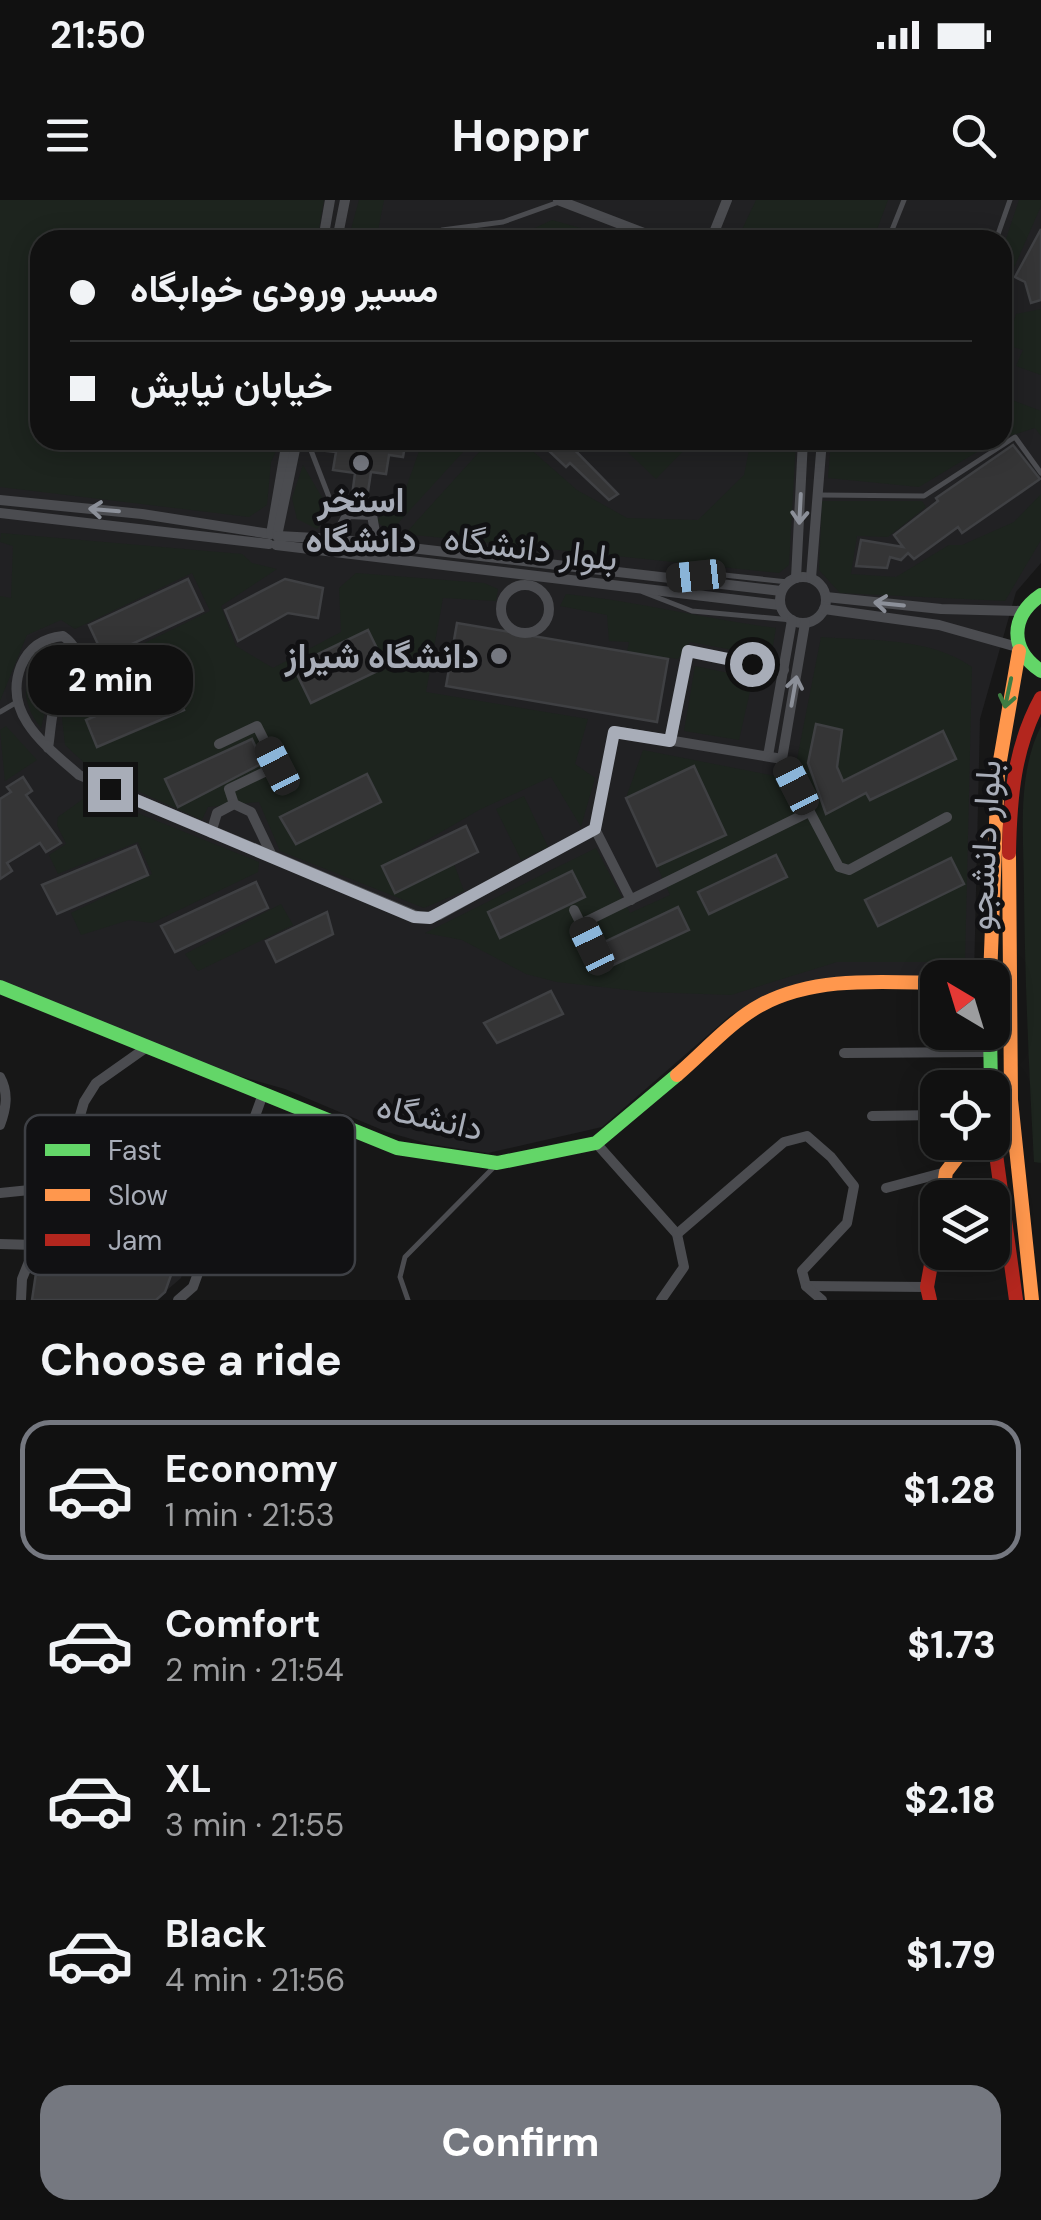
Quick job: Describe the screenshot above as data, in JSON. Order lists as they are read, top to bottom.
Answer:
{
  "streets": {
    "main road": ["بلوار دانشجو", "دانشگاه"],
    "street": ["بلوار دانشگاه"]
  },
  "places": ["استخر دانشگاه", "دانشگاه شیراز"],
  "legend": ["Fast", "Slow", "Jam"],
  "north": "top left",
  "page": {
    "status": "21:50",
    "header": "Hoppr",
    "banner": ["مسیر ورودی خوابگاه", "خیابان نیایش"],
    "bubble": "2 min",
    "heading": "Choose a ride",
    "list": [
      {
        "name": "Economy",
        "note": "1 min · 21:53",
        "value": "$1.28"
      },
      {
        "name": "Comfort",
        "note": "2 min · 21:54",
        "value": "$1.73"
      },
      {
        "name": "XL",
        "note": "3 min · 21:55",
        "value": "$2.18"
      },
      {
        "name": "Black",
        "note": "4 min · 21:56",
        "value": "$1.79"
      }
    ],
    "buttons": "Confirm"
  }
}
